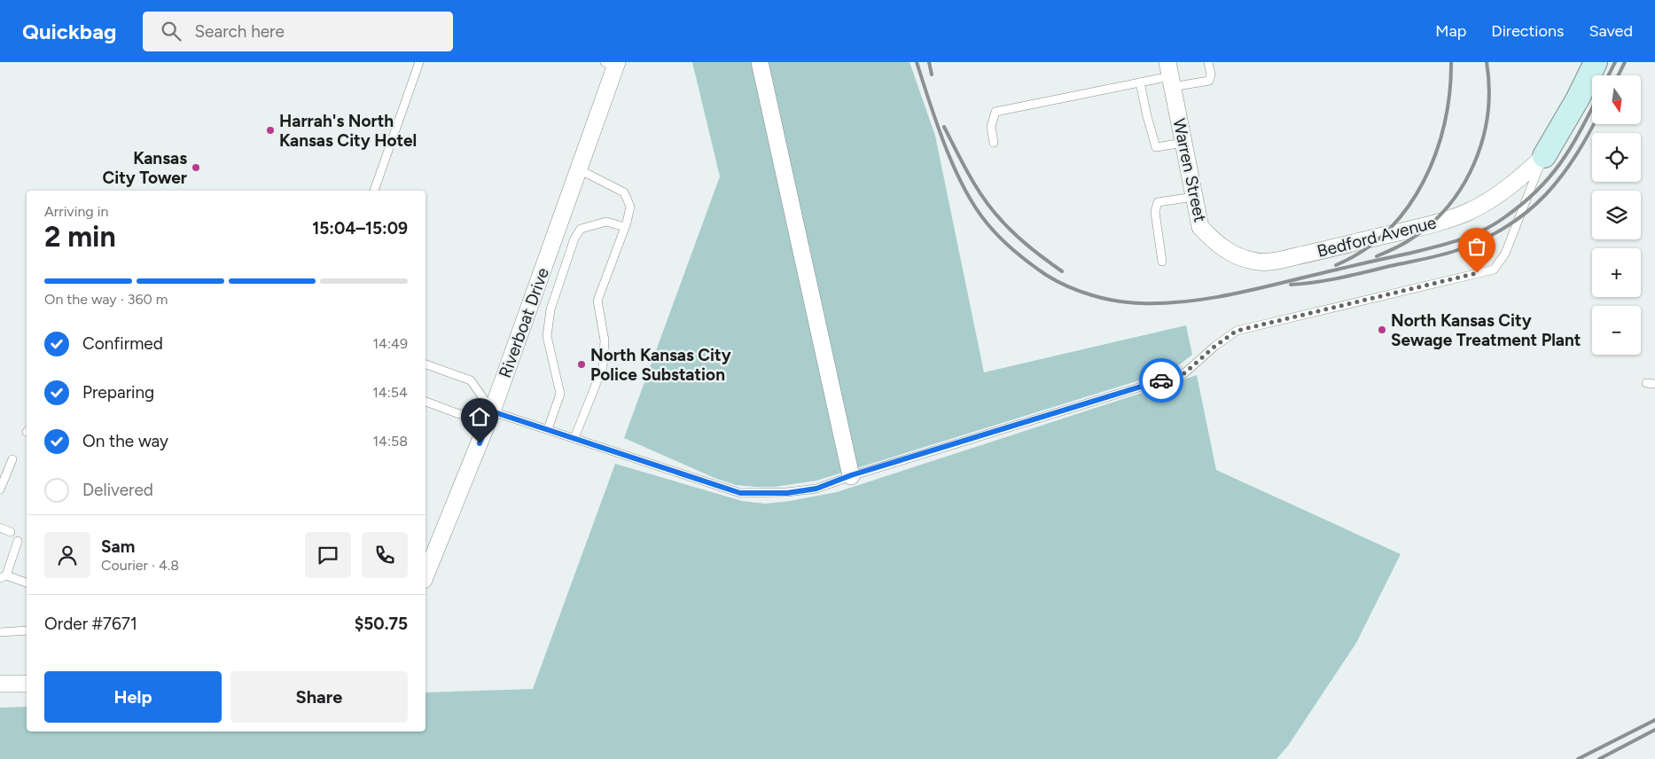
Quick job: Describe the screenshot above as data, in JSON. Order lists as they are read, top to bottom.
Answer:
{
  "streets": {
    "street": ["Warren Street", "Bedford Avenue", "Riverboat Drive"]
  },
  "crossings": [
    ["Warren Street", "Bedford Avenue"]
  ],
  "places": [
    "Harrah's North Kansas City Hotel",
    "Kansas City Tower",
    "North Kansas City Sewage Treatment Plant",
    "North Kansas City Police Substation"
  ],
  "north": "bottom",
  "page": {
    "header": "Quickbag",
    "search": "Search here",
    "nav": ["Map", "Directions", "Saved"],
    "map_buttons": ["+", "−"],
    "heading": ["2 min", "Arriving in", "15:04–15:09"],
    "panel": [
      "Sam",
      "Courier · 4.8",
      "Order #7671",
      "$50.75"
    ],
    "bar": "On the way · 360 m",
    "list": [
      ["Confirmed", "14:49"],
      ["Preparing", "14:54"],
      ["On the way", "14:58"],
      "Delivered"
    ],
    "buttons": ["Help", "Share"]
  }
}
